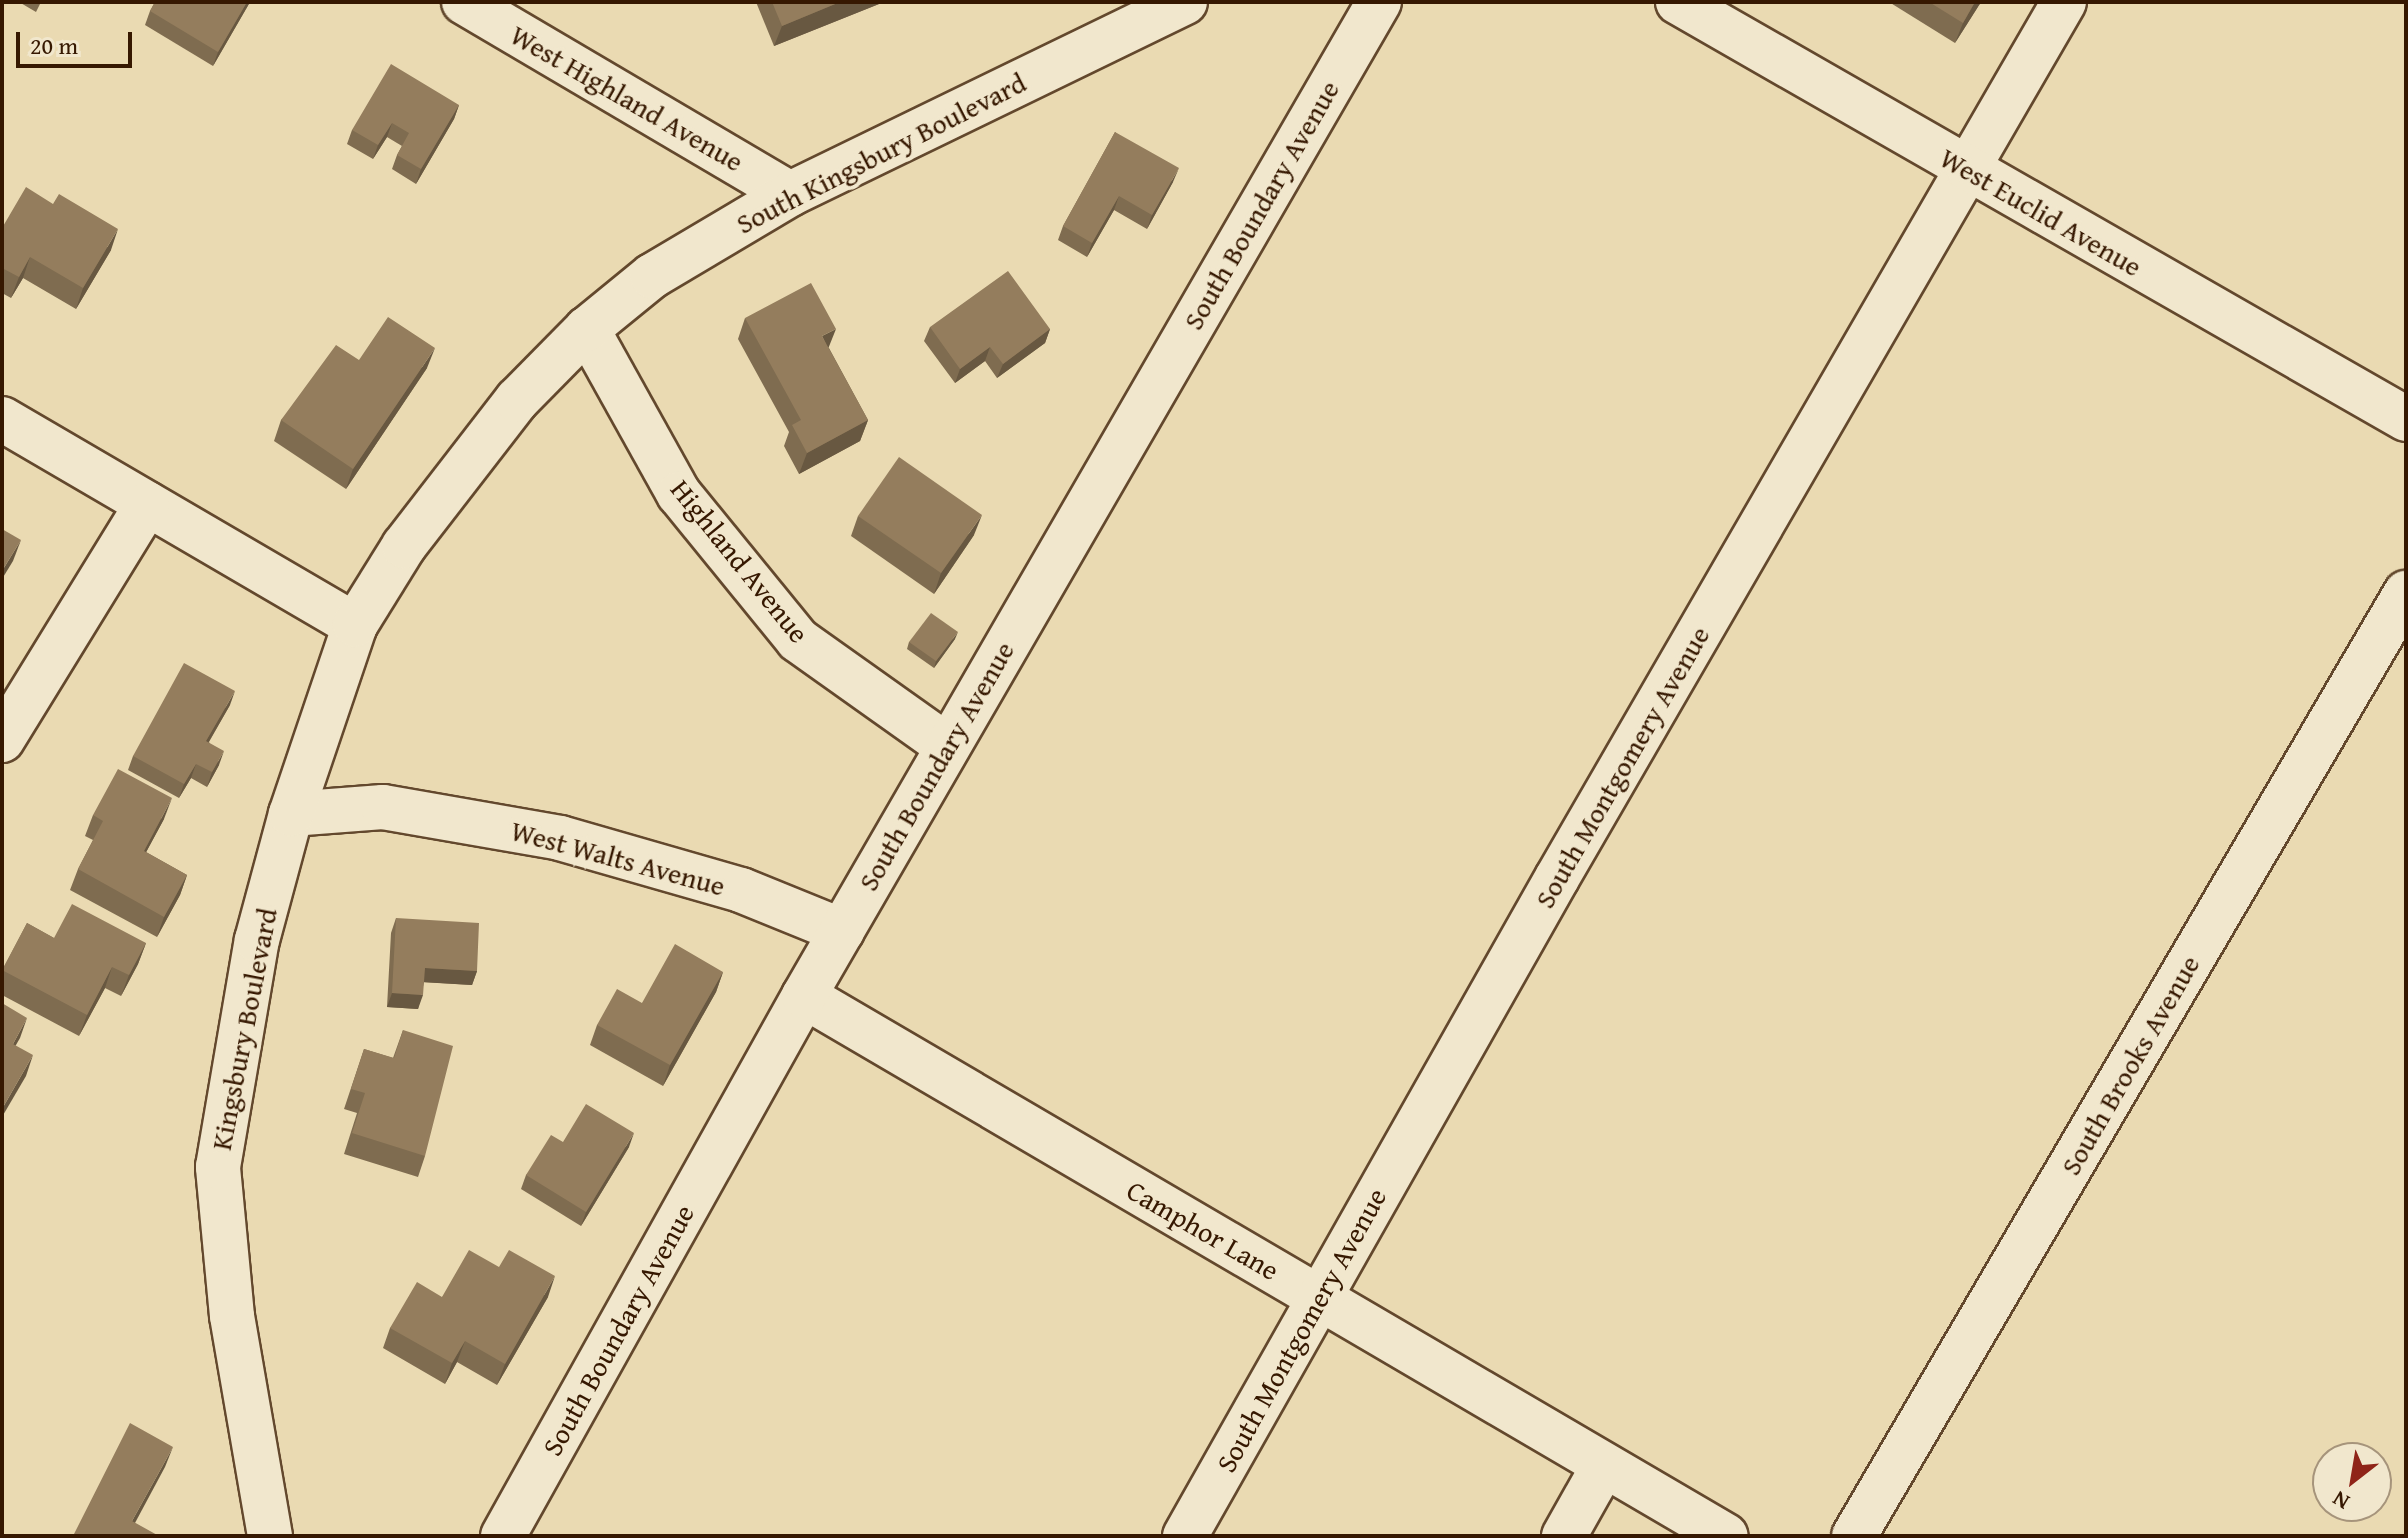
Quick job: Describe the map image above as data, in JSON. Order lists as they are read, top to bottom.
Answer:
{
  "streets": {
    "street": [
      "West Highland Avenue",
      "South Kingsbury Boulevard",
      "South Boundary Avenue",
      "West Euclid Avenue",
      "Highland Avenue",
      "South Montgomery Avenue",
      "West Walts Avenue",
      "Kingsbury Boulevard",
      "South Brooks Avenue",
      "Camphor Lane"
    ]
  },
  "crossings": [
    ["West Highland Avenue", "South Kingsbury Boulevard"],
    ["South Kingsbury Boulevard", "Highland Avenue"],
    ["South Kingsbury Boulevard", "Kingsbury Boulevard"],
    ["South Boundary Avenue", "Highland Avenue"],
    ["South Boundary Avenue", "West Walts Avenue"],
    ["South Boundary Avenue", "Camphor Lane"],
    ["West Euclid Avenue", "South Montgomery Avenue"],
    ["South Montgomery Avenue", "Camphor Lane"],
    ["West Walts Avenue", "Kingsbury Boulevard"]
  ],
  "scale_bar": "20 m",
  "north": "bottom left"
}
